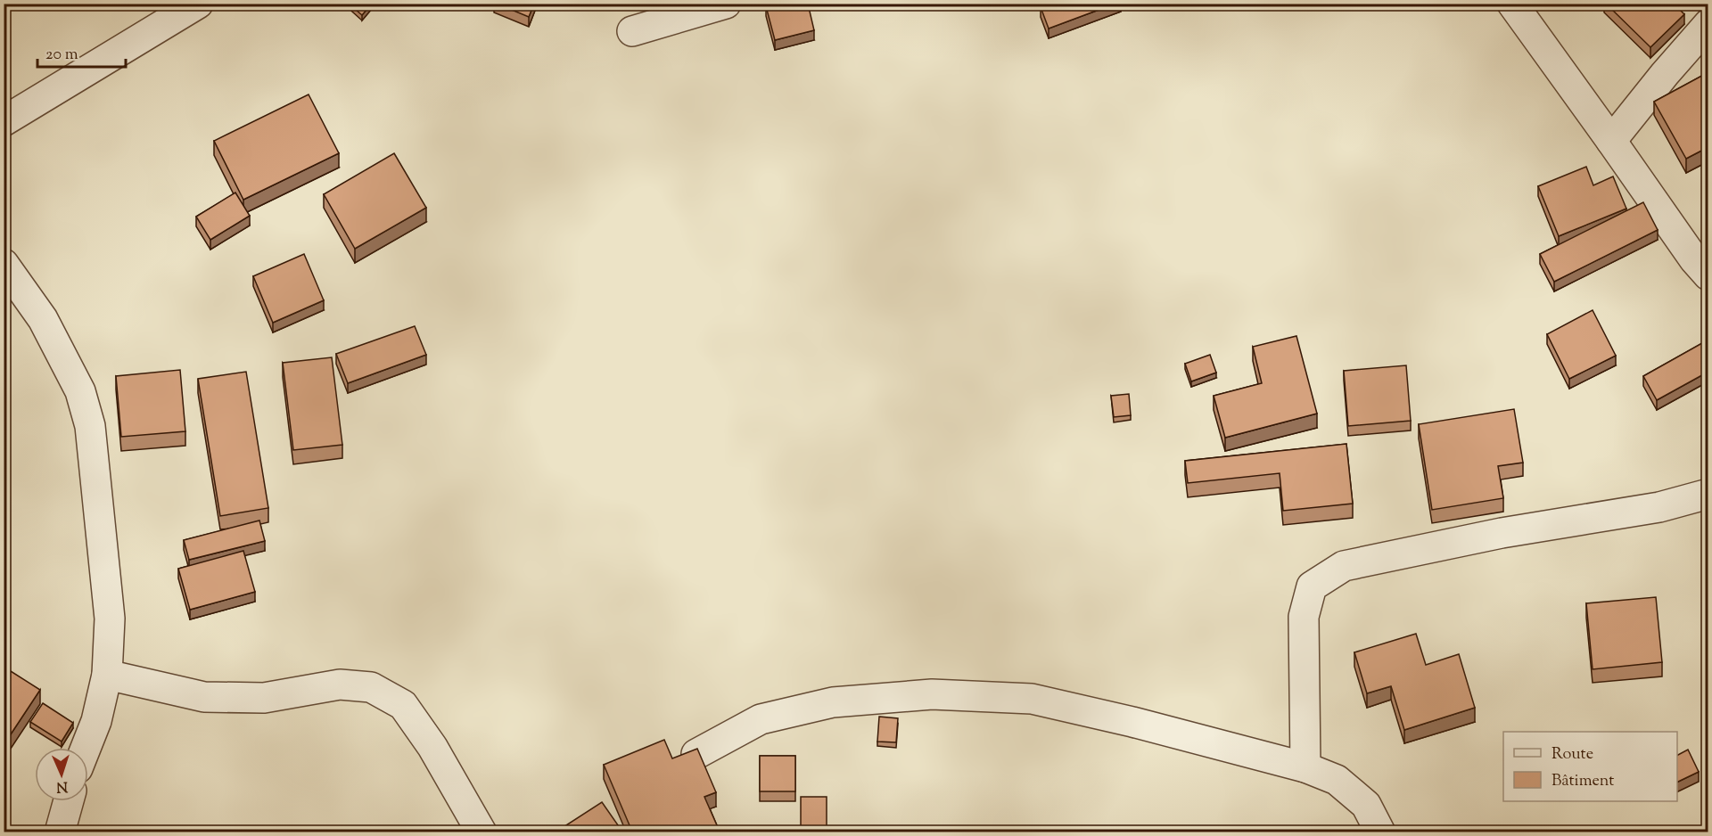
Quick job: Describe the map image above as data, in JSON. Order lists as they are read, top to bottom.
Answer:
{
  "legend": ["Route", "Bâtiment"],
  "scale_bar": "20 m",
  "north": "bottom"
}
